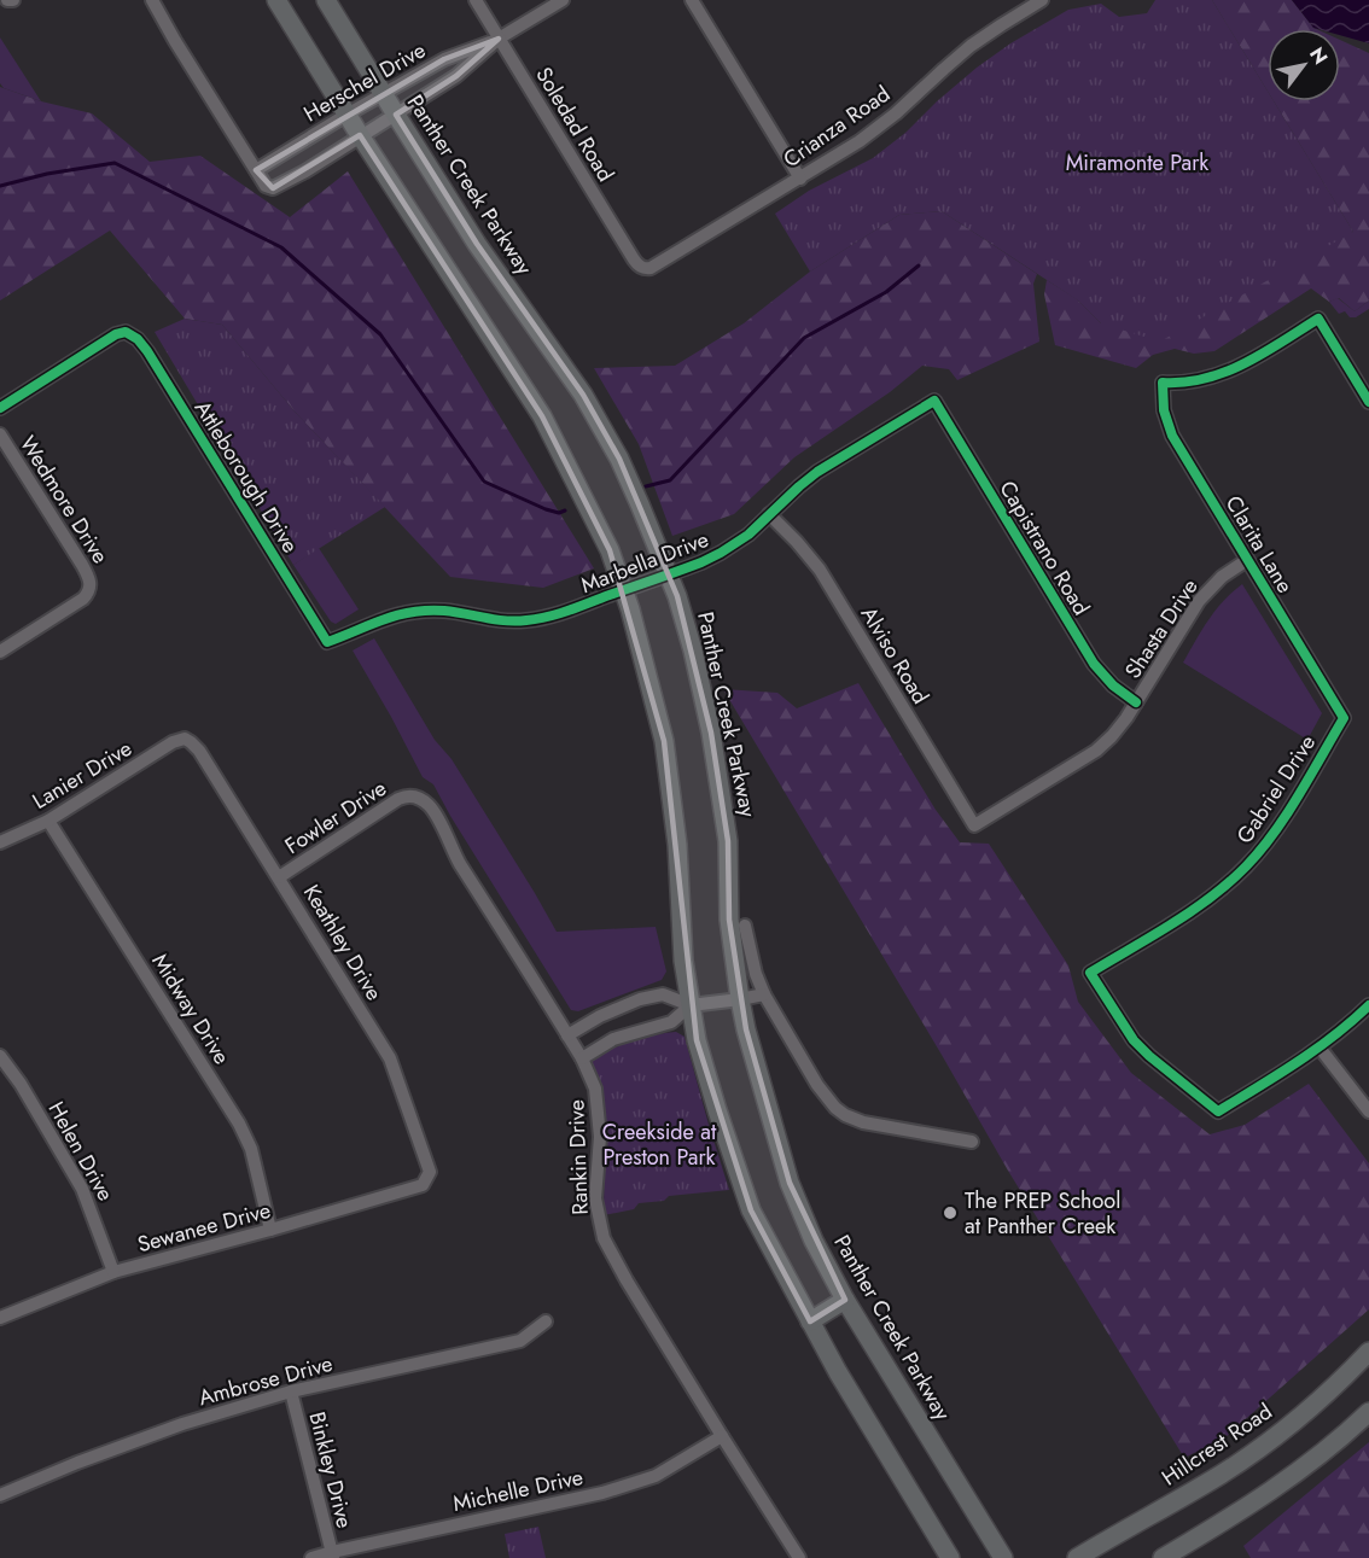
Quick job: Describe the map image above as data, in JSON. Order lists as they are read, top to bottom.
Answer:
{
  "streets": {
    "main road": ["Panther Creek Parkway", "Hillcrest Road"],
    "street": [
      "Herschel Drive",
      "Soledad Road",
      "Crianza Road",
      "Attleborough Drive",
      "Wedmore Drive",
      "Clarita Lane",
      "Capistrano Road",
      "Marbella Drive",
      "Shasta Drive",
      "Alviso Road",
      "Lanier Drive",
      "Gabriel Drive",
      "Fowler Drive",
      "Keathley Drive",
      "Midway Drive",
      "Helen Drive",
      "Rankin Drive",
      "Sewanee Drive",
      "Ambrose Drive",
      "Binkley Drive",
      "Michelle Drive"
    ]
  },
  "crossings": [
    ["Herschel Drive", "Soledad Road"],
    ["Herschel Drive", "Panther Creek Parkway"],
    ["Soledad Road", "Crianza Road"],
    ["Panther Creek Parkway", "Marbella Drive"],
    ["Attleborough Drive", "Marbella Drive"],
    ["Clarita Lane", "Shasta Drive"],
    ["Clarita Lane", "Gabriel Drive"],
    ["Capistrano Road", "Marbella Drive"],
    ["Capistrano Road", "Shasta Drive"],
    ["Marbella Drive", "Alviso Road"],
    ["Shasta Drive", "Alviso Road"],
    ["Lanier Drive", "Keathley Drive"],
    ["Lanier Drive", "Midway Drive"],
    ["Fowler Drive", "Keathley Drive"],
    ["Fowler Drive", "Rankin Drive"],
    ["Keathley Drive", "Sewanee Drive"],
    ["Midway Drive", "Sewanee Drive"],
    ["Helen Drive", "Sewanee Drive"],
    ["Rankin Drive", "Michelle Drive"],
    ["Ambrose Drive", "Binkley Drive"],
    ["Binkley Drive", "Michelle Drive"]
  ],
  "parks": ["Miramonte Park", "Creekside at Preston Park"],
  "places": ["The PREP School at Panther Creek"],
  "north": "top right"
}
